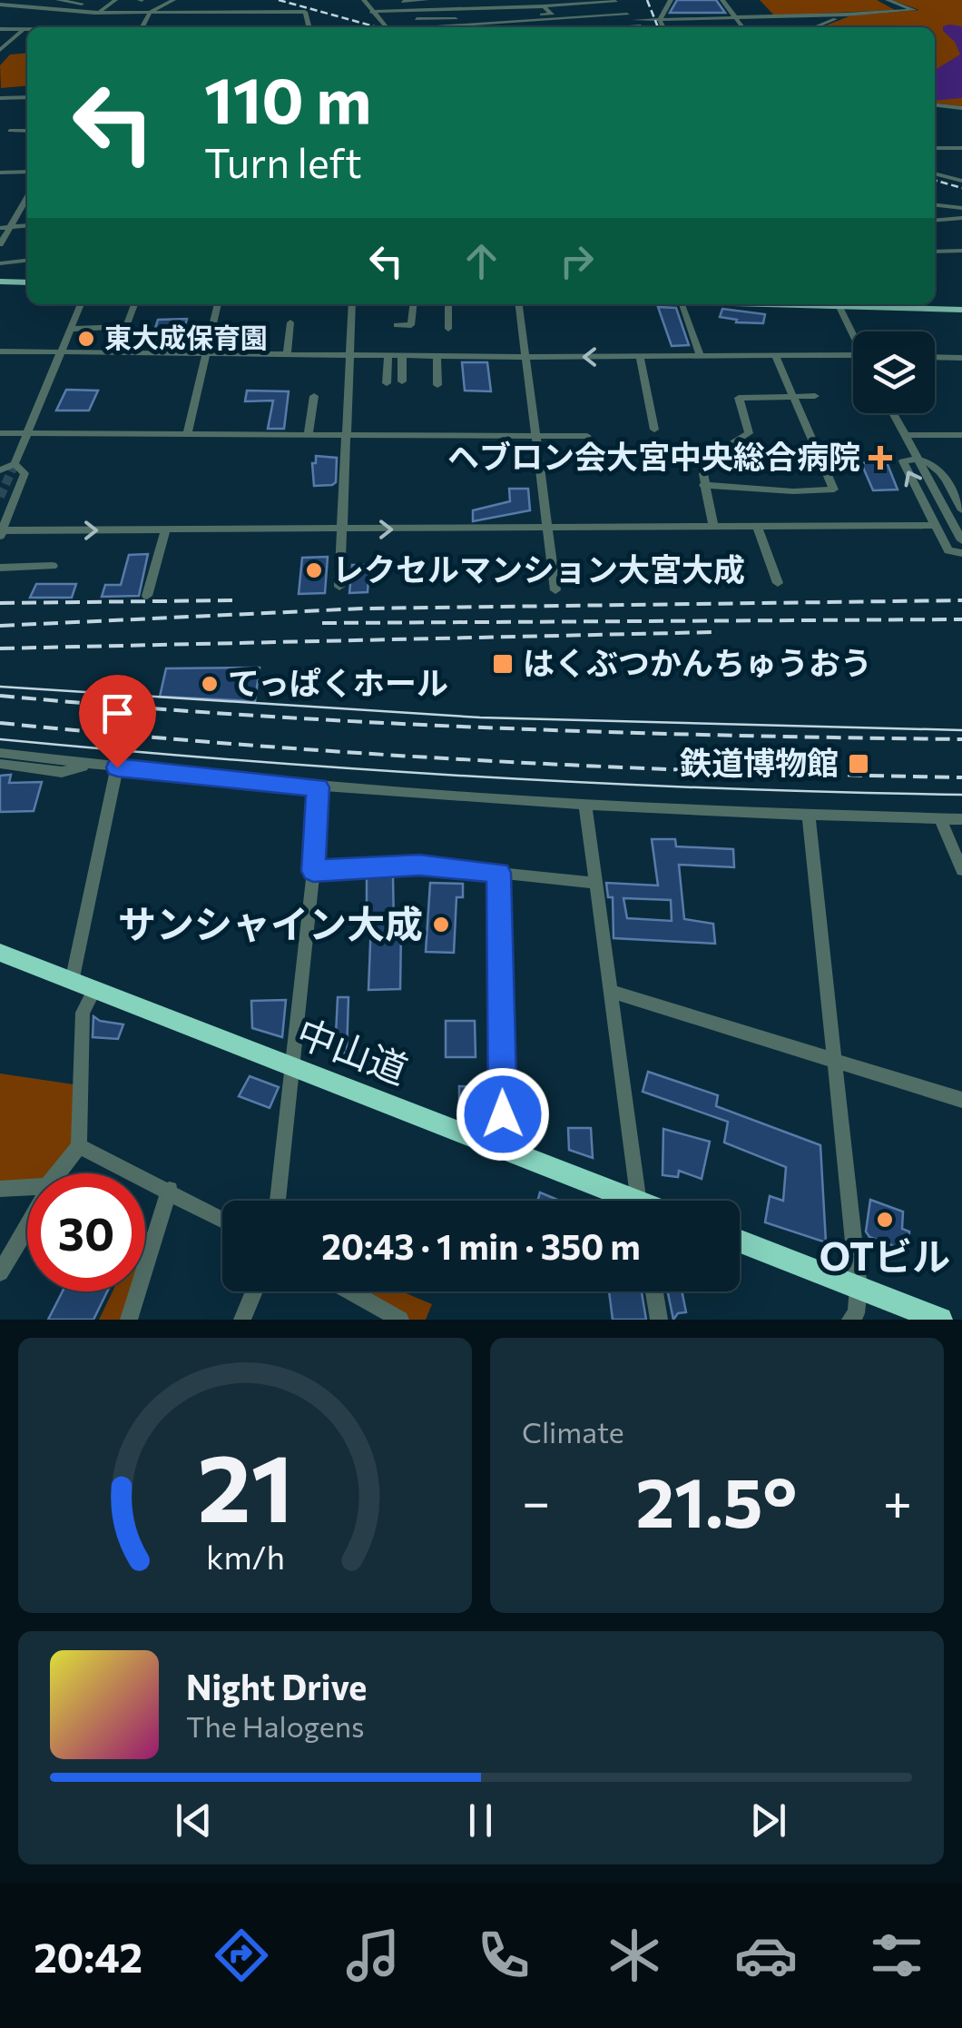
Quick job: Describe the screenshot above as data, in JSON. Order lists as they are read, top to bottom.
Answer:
{
  "streets": {
    "highway": ["中山道"]
  },
  "places": {
    "other": [
      "東大成保育園",
      "レクセルマンション大宮大成",
      "てっぱくホール",
      "サンシャイン大成",
      "OTビル"
    ],
    "health": ["ヘブロン会大宮中央総合病院"],
    "transit": ["はくぶつかんちゅうおう", "鉄道博物館"]
  },
  "page": {
    "turn": ["110 m", "Turn left"],
    "limit": "30",
    "trip": "20:43 · 1 min · 350 m",
    "tile": "Climate",
    "heat": ["−", "21.5°", "+"],
    "song": ["Night Drive", "The Halogens"],
    "tabs": "20:42",
    "gauge": ["21", "km/h"]
  }
}
